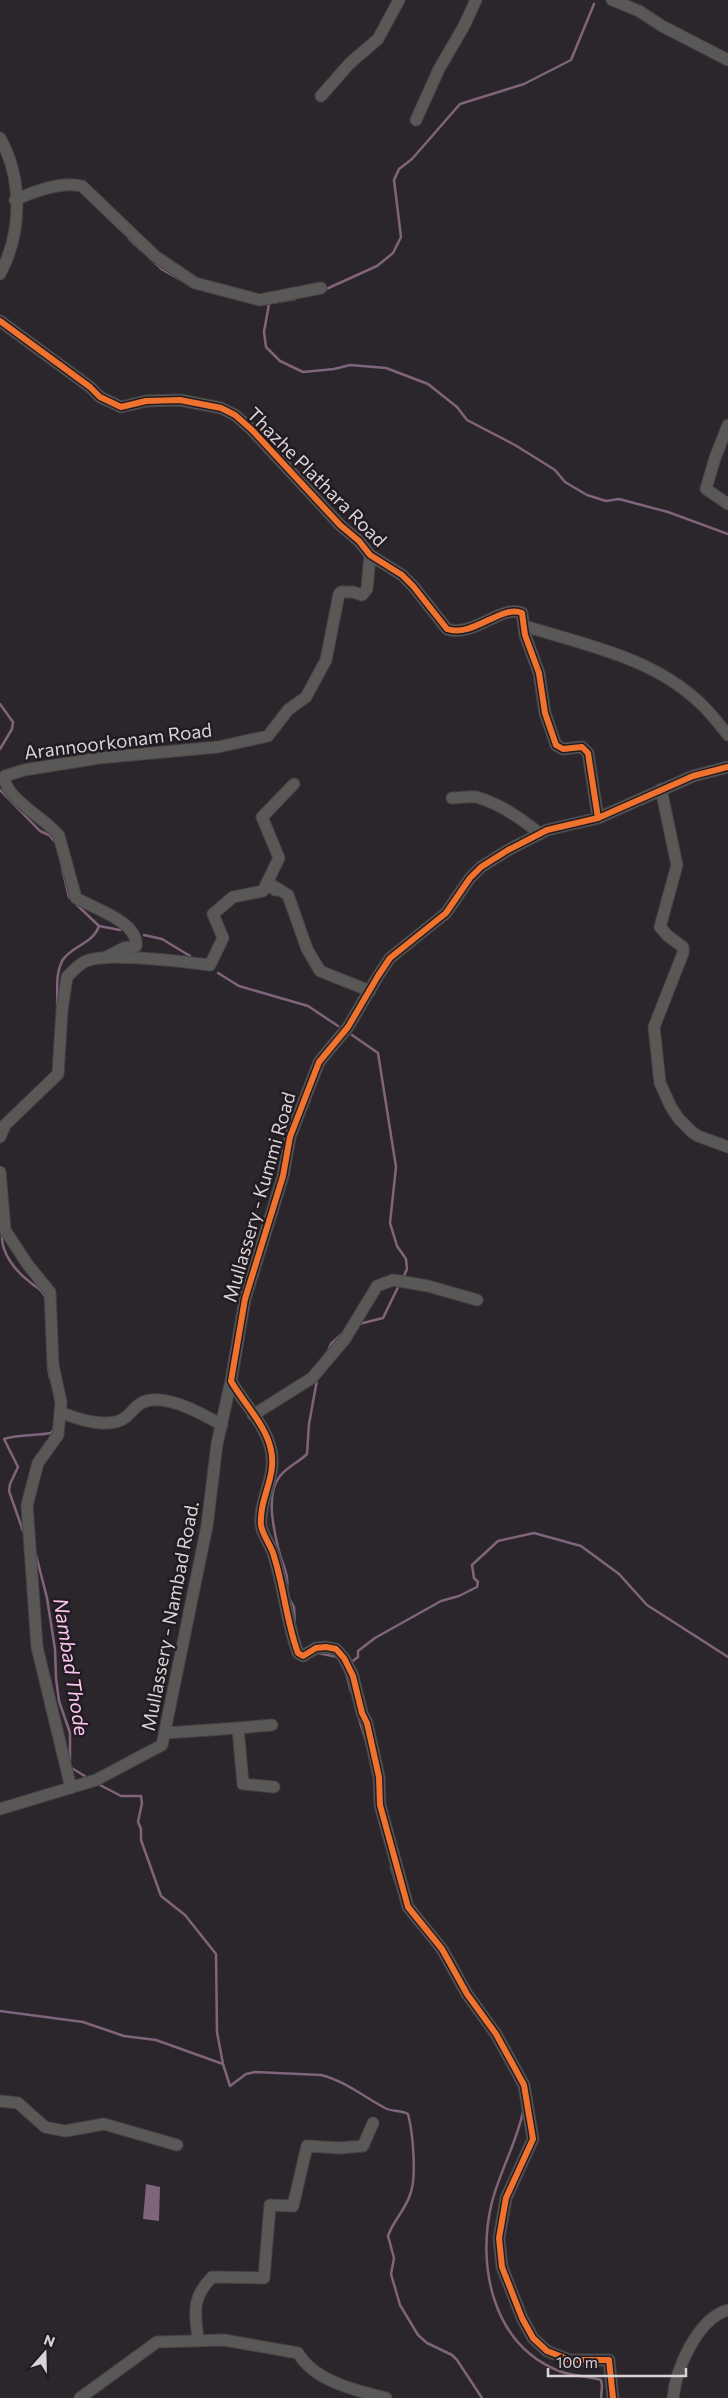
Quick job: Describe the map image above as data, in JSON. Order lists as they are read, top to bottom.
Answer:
{
  "streets": {
    "street": [
      "Thazhe Plathara Road",
      "Arannoorkonam Road",
      "Mullassery - Kummi Road",
      "Mullassery - Nambad Road."
    ]
  },
  "crossings": [
    ["Thazhe Plathara Road", "Arannoorkonam Road"],
    ["Mullassery - Kummi Road", "Mullassery - Nambad Road."]
  ],
  "water": ["Nambad Thode"],
  "scale_bar": "100 m",
  "north": "top"
}
